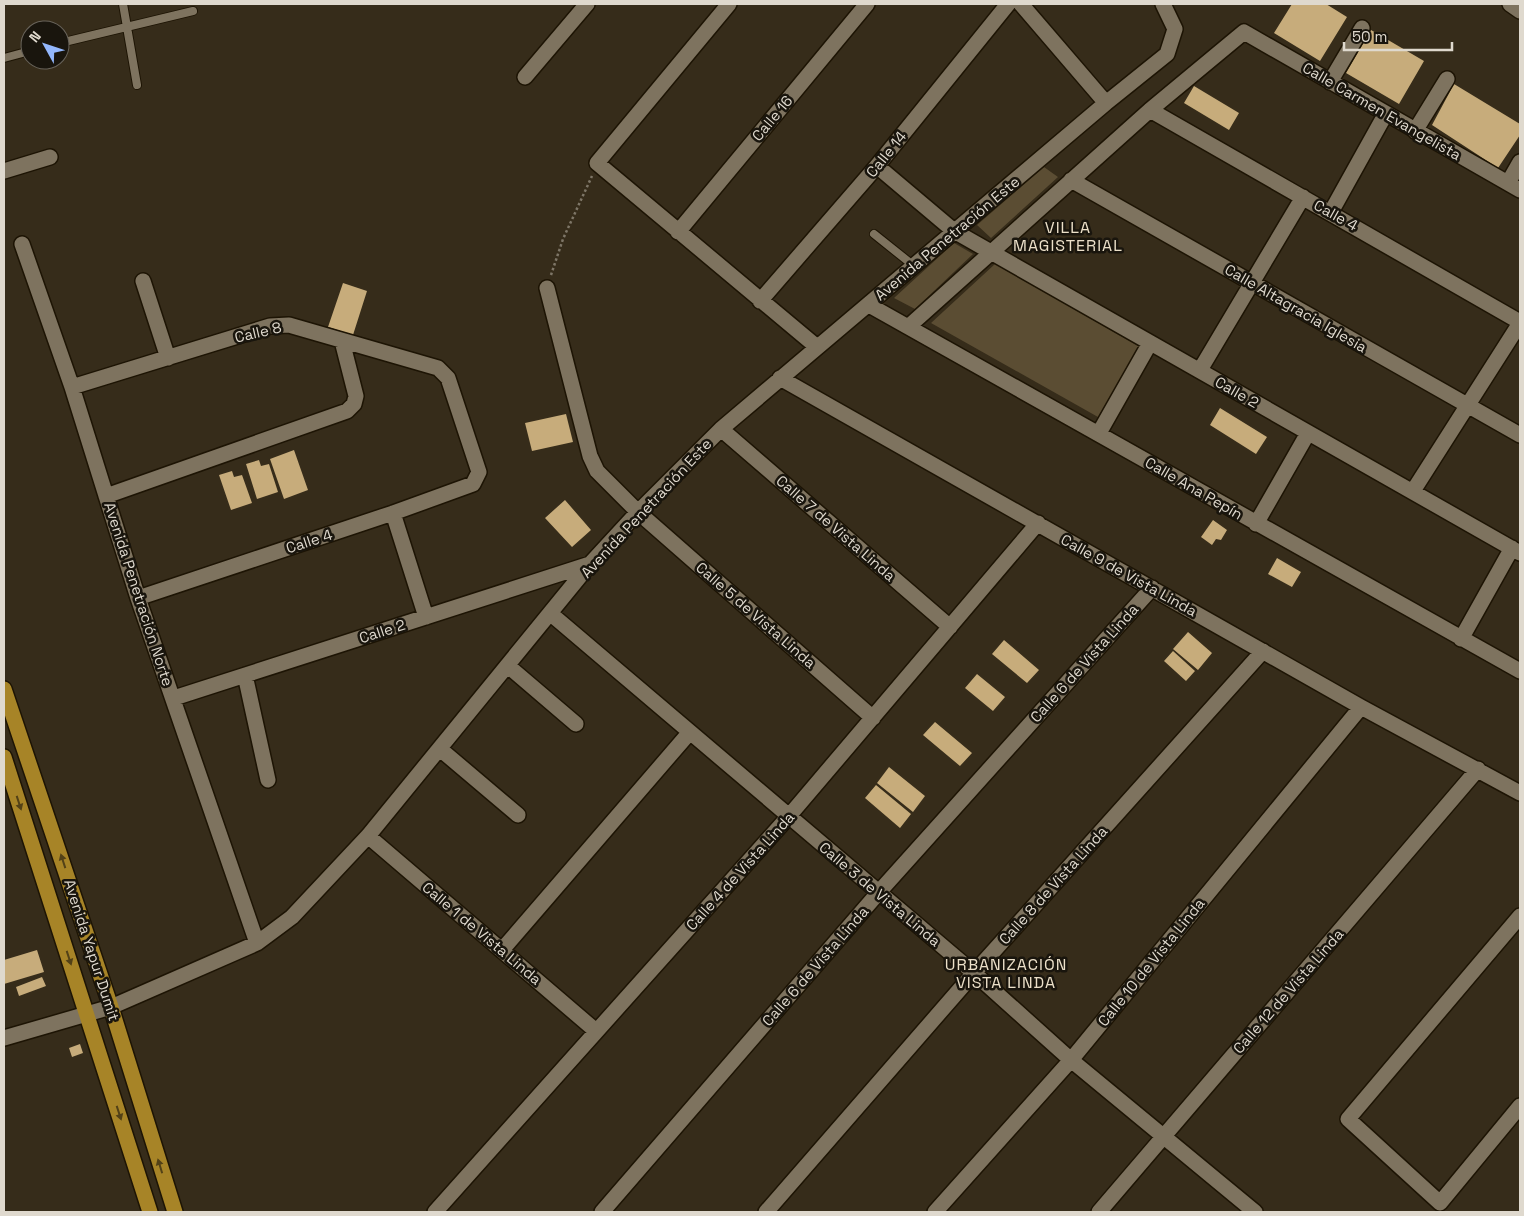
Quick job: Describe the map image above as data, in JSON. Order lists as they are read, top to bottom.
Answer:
{
  "streets": {
    "main road": ["Avenida Yapur Dumit"],
    "street": [
      "Calle Carmen Evangelista",
      "Calle 16",
      "Calle 14",
      "Calle 4",
      "Avenida Penetración Este",
      "Calle Altagracia Iglesia",
      "Calle 8",
      "Calle 2",
      "Calle Ana Pepín",
      "Calle 7 de Vista Linda",
      "Calle 9 de Vista Linda",
      "Avenida Penetración Norte",
      "Calle 5 de Vista Linda",
      "Calle 6 de Vista Linda",
      "Calle 4 de Vista Linda",
      "Calle 8 de Vista Linda",
      "Calle 3 de Vista Linda",
      "Calle 1 de Vista Linda",
      "Calle 10 de Vista Linda",
      "Calle 12 de Vista Linda"
    ]
  },
  "crossings": [
    ["Calle Carmen Evangelista", "Calle 4"],
    ["Calle 14", "Calle 2"],
    ["Calle 4", "Calle 8"],
    ["Calle 4", "Avenida Penetración Norte"],
    ["Avenida Penetración Este", "Calle 2"],
    ["Avenida Penetración Este", "Calle Ana Pepín"],
    ["Avenida Penetración Este", "Calle 7 de Vista Linda"],
    ["Avenida Penetración Este", "Calle 9 de Vista Linda"],
    ["Avenida Penetración Este", "Avenida Penetración Norte"],
    ["Avenida Penetración Este", "Calle 5 de Vista Linda"],
    ["Avenida Penetración Este", "Calle 3 de Vista Linda"],
    ["Avenida Penetración Este", "Calle 1 de Vista Linda"],
    ["Avenida Penetración Este", "Avenida Yapur Dumit"],
    ["Calle 8", "Avenida Penetración Norte"],
    ["Calle 2", "Avenida Penetración Norte"],
    ["Calle 7 de Vista Linda", "Calle 4 de Vista Linda"],
    ["Calle 9 de Vista Linda", "Calle 6 de Vista Linda"],
    ["Calle 9 de Vista Linda", "Calle 4 de Vista Linda"],
    ["Calle 9 de Vista Linda", "Calle 8 de Vista Linda"],
    ["Calle 9 de Vista Linda", "Calle 10 de Vista Linda"],
    ["Calle 9 de Vista Linda", "Calle 12 de Vista Linda"],
    ["Calle 5 de Vista Linda", "Calle 4 de Vista Linda"],
    ["Calle 6 de Vista Linda", "Calle 3 de Vista Linda"],
    ["Calle 4 de Vista Linda", "Calle 3 de Vista Linda"],
    ["Calle 4 de Vista Linda", "Calle 1 de Vista Linda"],
    ["Calle 8 de Vista Linda", "Calle 3 de Vista Linda"],
    ["Calle 3 de Vista Linda", "Calle 10 de Vista Linda"],
    ["Calle 3 de Vista Linda", "Calle 12 de Vista Linda"]
  ],
  "districts": ["VILLA MAGISTERIAL", "URBANIZACIÓN VISTA LINDA"],
  "scale_bar": "50 m",
  "north": "top left"
}
